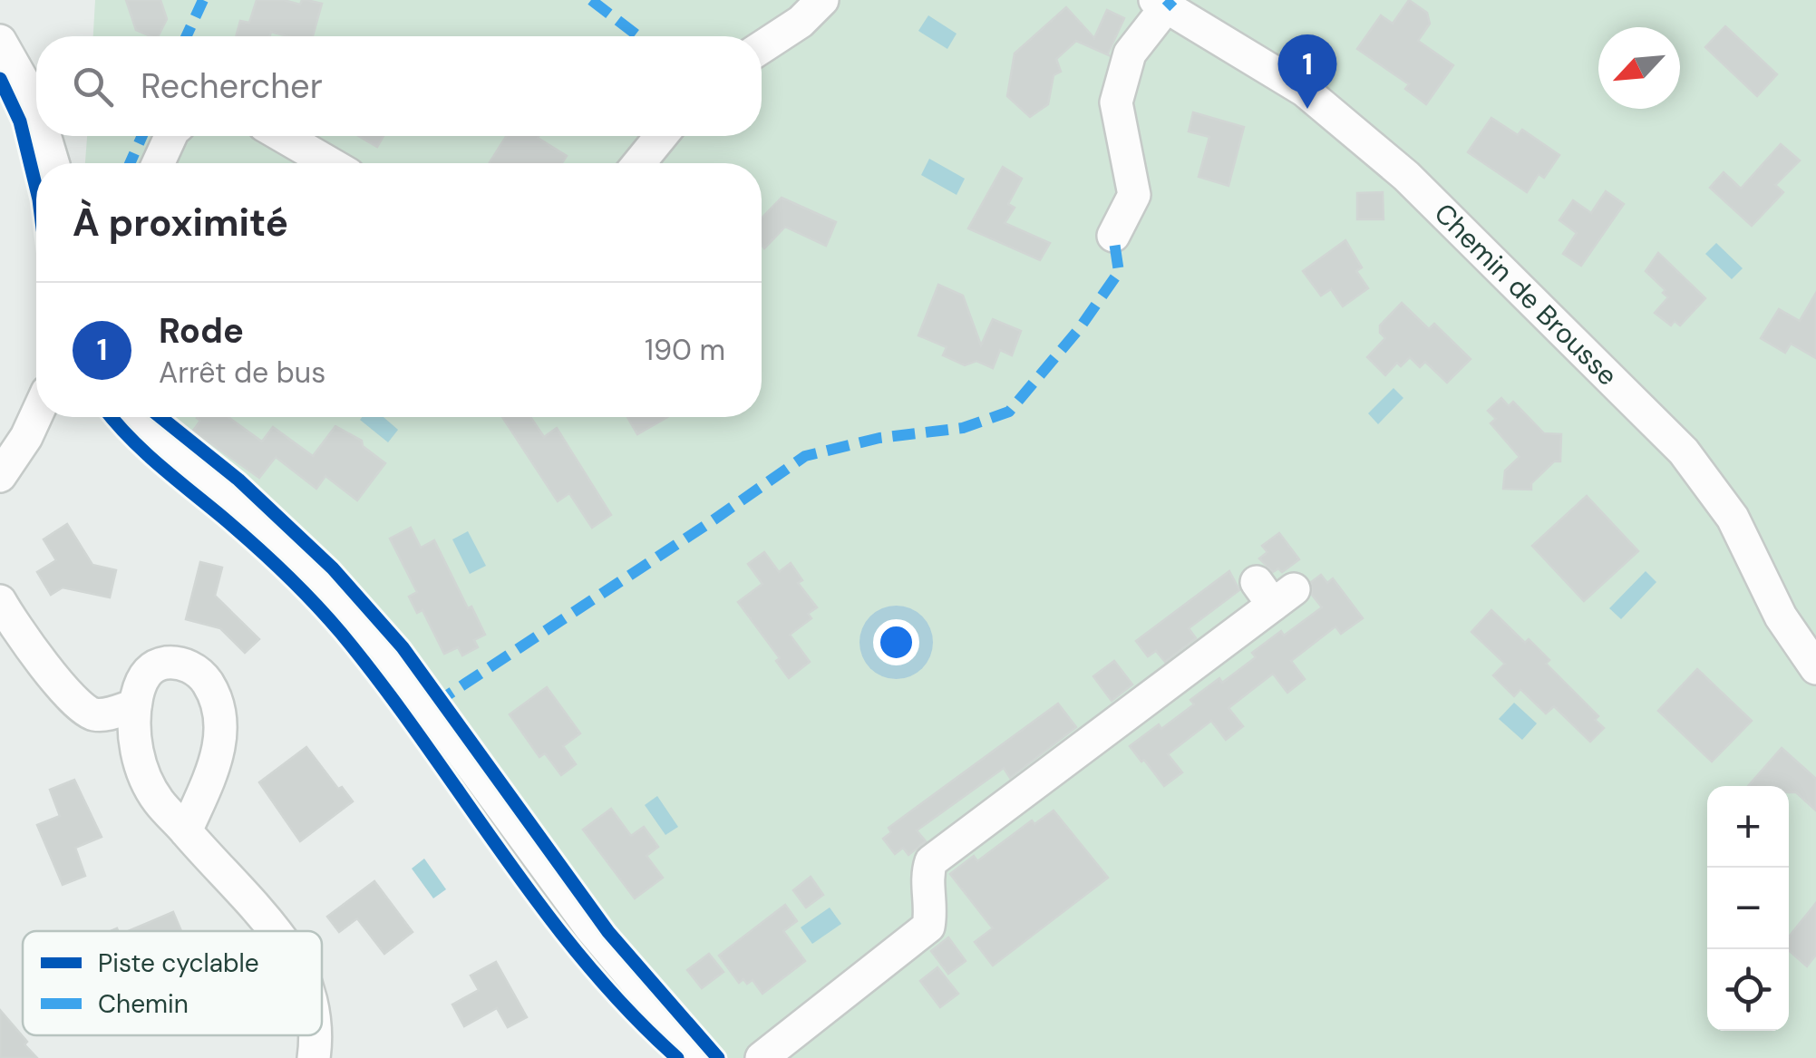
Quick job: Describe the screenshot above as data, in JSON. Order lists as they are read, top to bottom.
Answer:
{
  "streets": {
    "street": ["Chemin de Brousse"]
  },
  "legend": ["Piste cyclable", "Chemin"],
  "north": "bottom left",
  "page": {
    "pins": "1",
    "search": "Rechercher",
    "heading": "À proximité",
    "list": [
      {
        "mark": "1",
        "name": "Rode",
        "note": "Arrêt de bus",
        "value": "190 m"
      }
    ],
    "map_buttons": ["+", "−"]
  }
}
